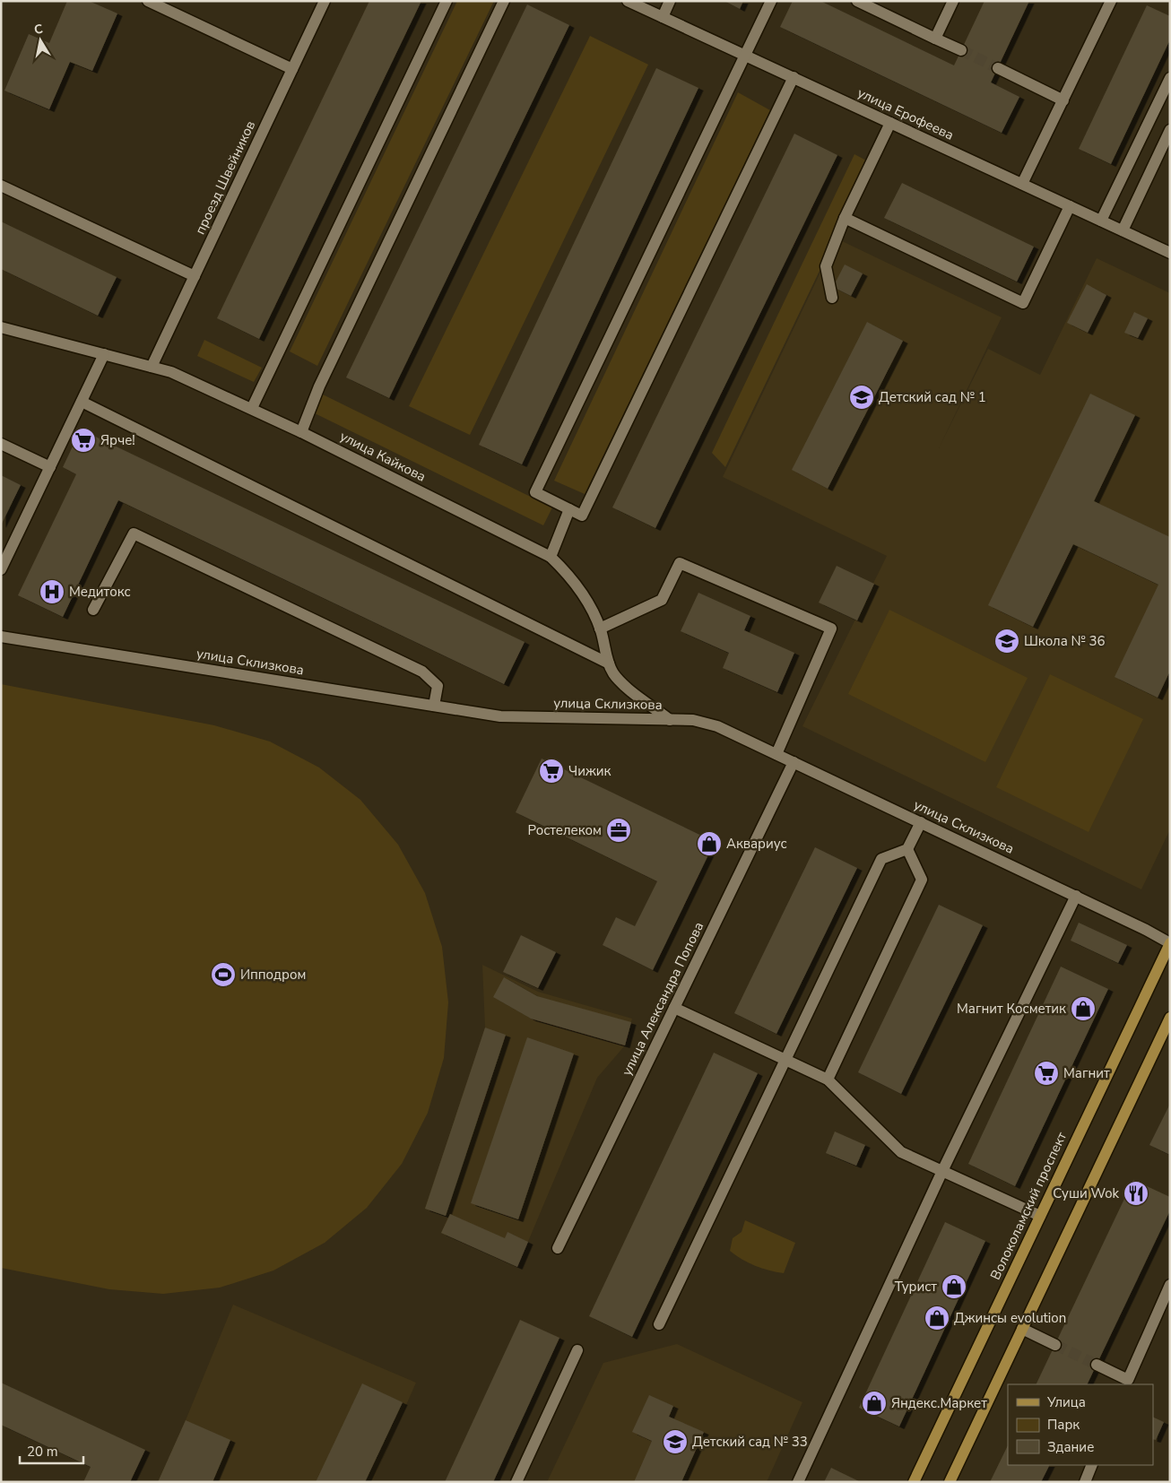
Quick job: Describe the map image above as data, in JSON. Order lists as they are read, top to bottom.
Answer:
{
  "streets": {
    "main road": ["Волоколамский проспект"],
    "street": [
      "улица Ерофеева",
      "проезд Швейников",
      "улица Кайкова",
      "улица Склизкова",
      "улица Александра Попова"
    ]
  },
  "crossings": [
    ["проезд Швейников", "улица Кайкова"],
    ["улица Кайкова", "улица Склизкова"],
    ["улица Склизкова", "улица Александра Попова"],
    ["улица Склизкова", "Волоколамский проспект"]
  ],
  "places": {
    "school or university": ["Детский сад № 1", "Школа № 36", "Детский сад № 33"],
    "supermarket": ["Ярче!", "Чижик", "Магнит"],
    "hospital": ["Медитокс"],
    "office": ["Ростелеком"],
    "shop": [
      "Аквариус",
      "Магнит Косметик",
      "Турист",
      "Джинсы evolution",
      "Яндекс.Маркет"
    ],
    "sports": ["Ипподром"],
    "restaurant": ["Суши Wok"]
  },
  "legend": ["Улица", "Парк", "Здание"],
  "scale_bar": "20 m",
  "north": "top"
}
